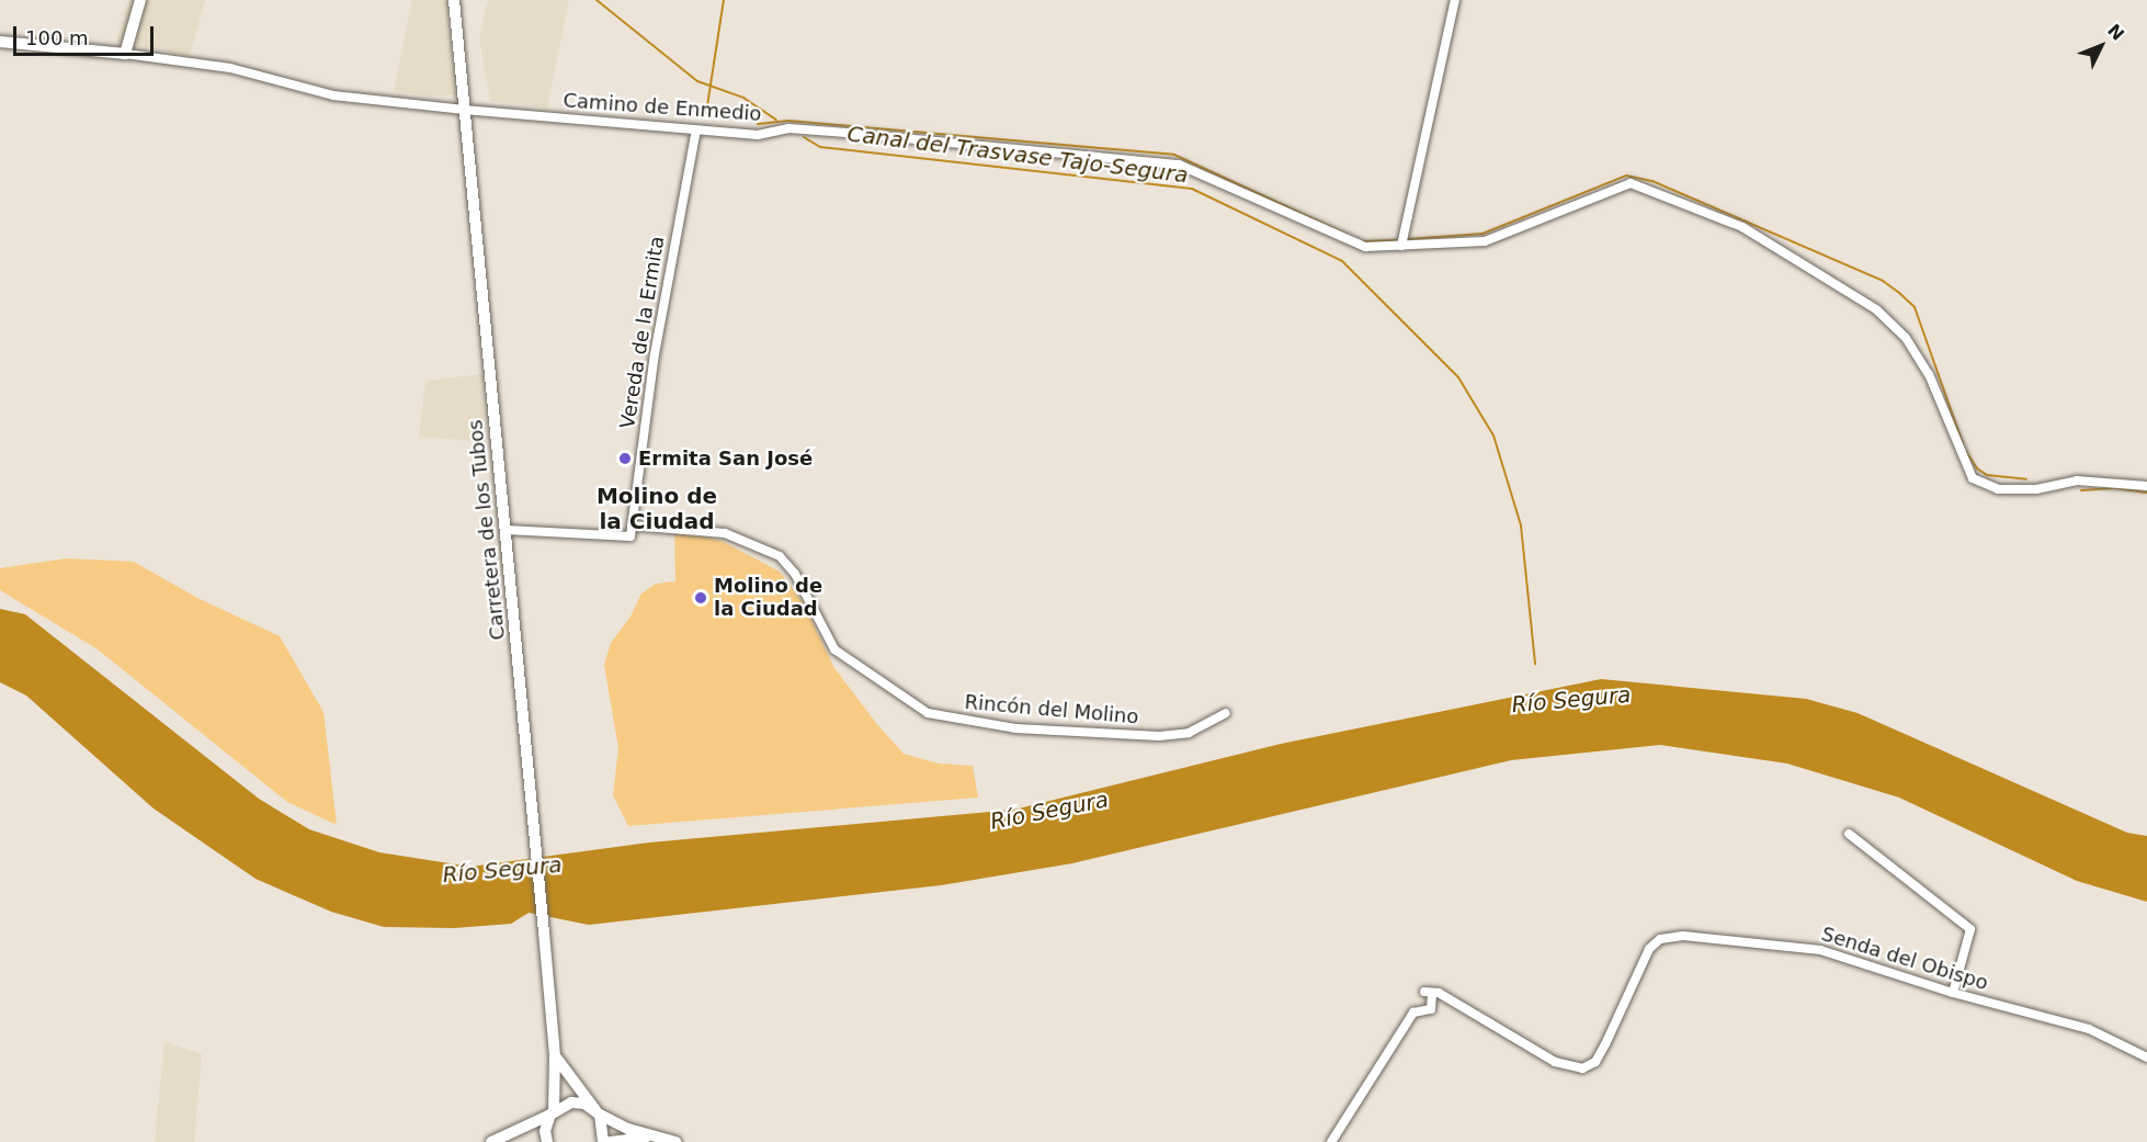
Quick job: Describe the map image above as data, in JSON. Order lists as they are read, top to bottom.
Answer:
{
  "streets": {
    "street": [
      "Camino de Enmedio",
      "Vereda de la Ermita",
      "Carretera de los Tubos",
      "Rincón del Molino",
      "Senda del Obispo"
    ]
  },
  "crossings": [
    ["Camino de Enmedio", "Vereda de la Ermita"],
    ["Camino de Enmedio", "Carretera de los Tubos"],
    ["Vereda de la Ermita", "Rincón del Molino"]
  ],
  "districts": ["Molino de la Ciudad"],
  "water": ["Canal del Trasvase Tajo-Segura", "Río Segura"],
  "places": ["Ermita San José", "Molino de la Ciudad"],
  "scale_bar": "100 m",
  "north": "top right"
}
